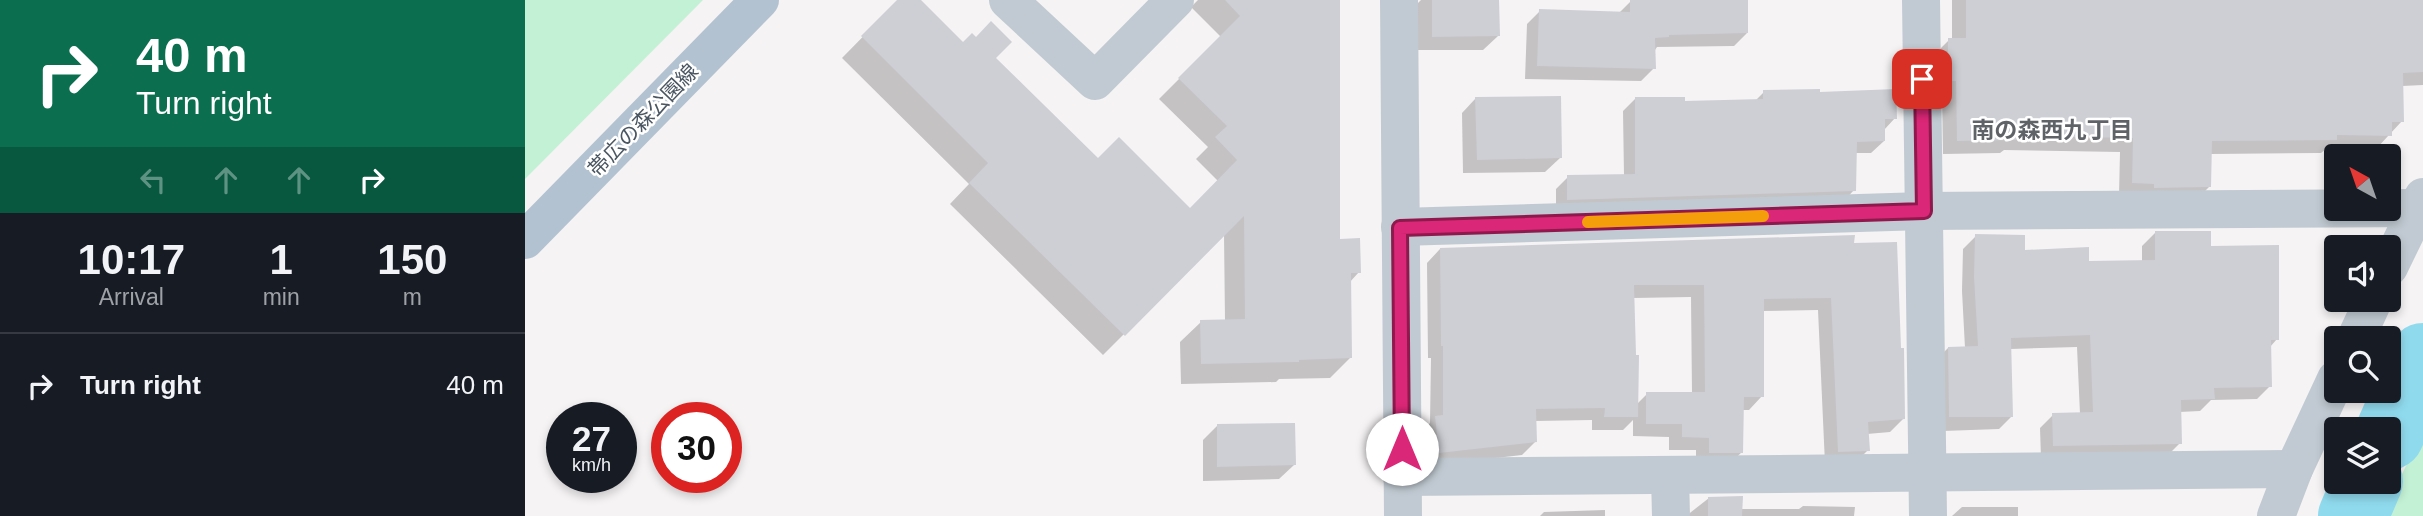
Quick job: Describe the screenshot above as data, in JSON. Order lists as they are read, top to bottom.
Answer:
{
  "streets": {
    "main road": ["帯広の森公園線"]
  },
  "districts": ["南の森西九丁目"],
  "north": "top left",
  "page": {
    "turn": ["40 m", "Turn right"],
    "eta": [
      "10:17",
      "Arrival",
      "1",
      "min",
      "150",
      "m"
    ],
    "list": [
      {
        "name": "Turn right",
        "value": "40 m"
      }
    ],
    "speed": "27 km/h",
    "limit": "30"
  }
}
